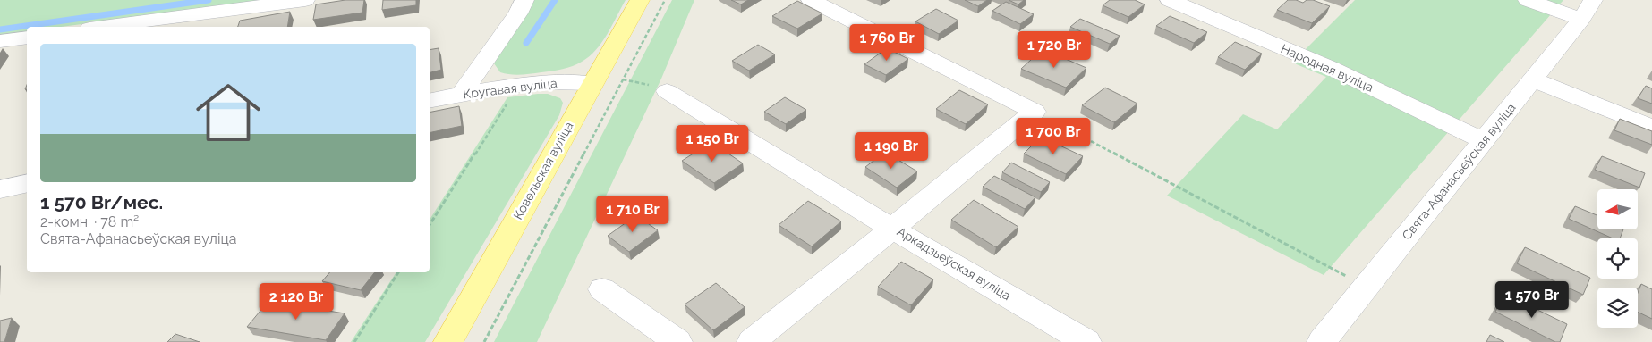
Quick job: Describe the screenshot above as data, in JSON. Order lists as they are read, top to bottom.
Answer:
{
  "streets": {
    "main road": ["Ковельская вуліца"],
    "street": [
      "Народная вуліца",
      "Кругавая вуліца",
      "Свята-Афанасьеўская вуліца",
      "Аркадзьеўская вуліца"
    ]
  },
  "crossings": [
    ["Народная вуліца", "Свята-Афанасьеўская вуліца"],
    ["Кругавая вуліца", "Ковельская вуліца"]
  ],
  "north": "left",
  "page": {
    "price": [
      "1 760 Br",
      "1 720 Br",
      "1 700 Br",
      "1 150 Br",
      "1 190 Br",
      "1 710 Br",
      "1 570 Br",
      "2 120 Br"
    ],
    "list": [
      {
        "name": "1 570 Br/мес.",
        "note": "2-комн. · 78 m² · Свята-Афанасьеўская вуліца"
      }
    ]
  }
}
